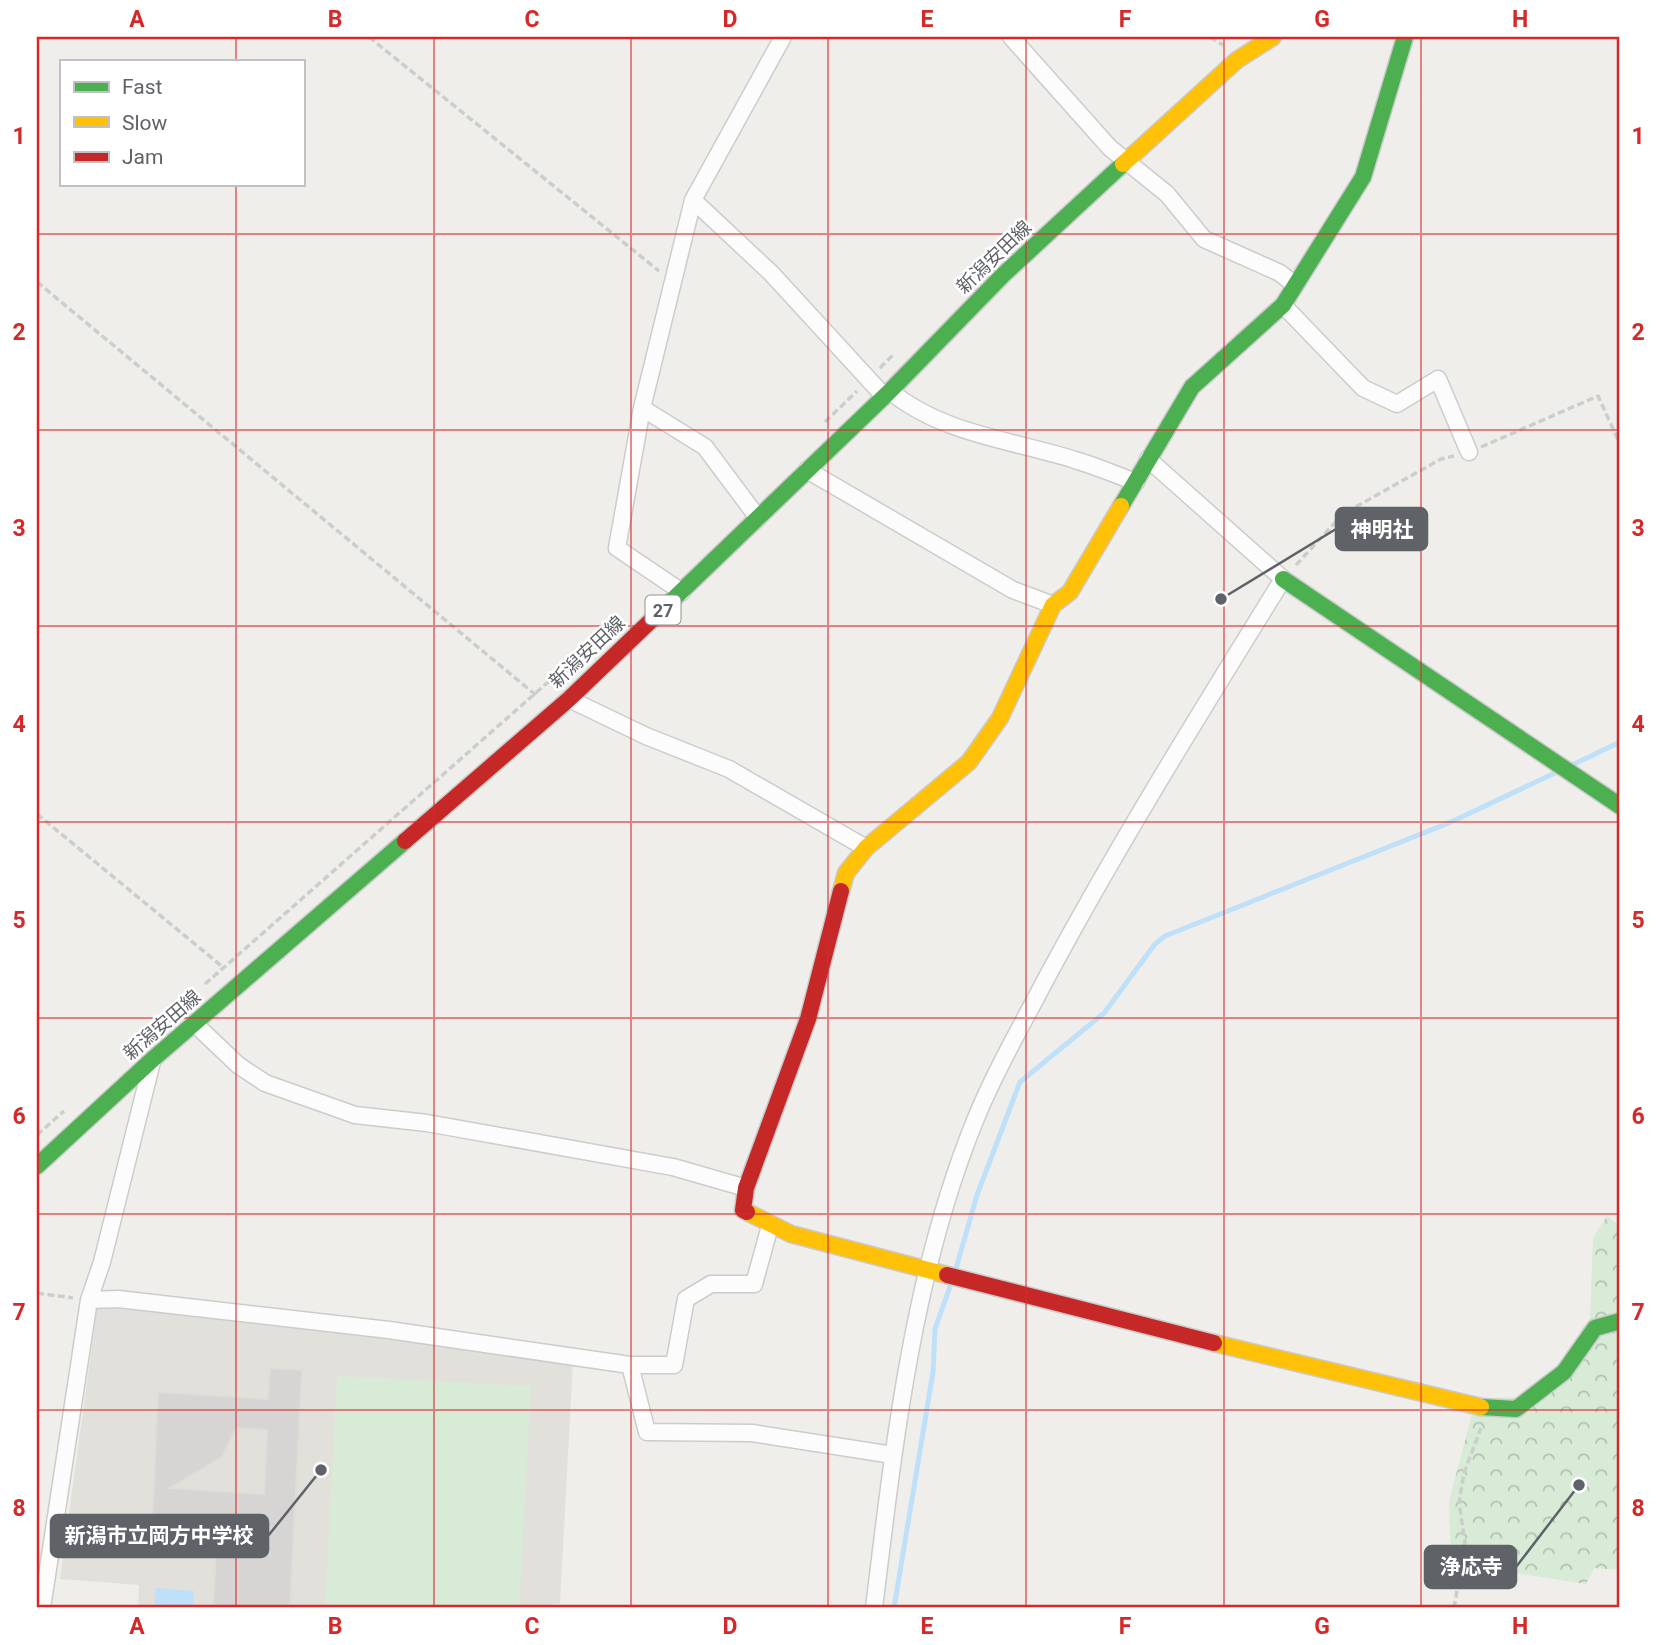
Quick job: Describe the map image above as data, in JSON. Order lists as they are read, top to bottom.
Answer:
{
  "streets": {
    "street": ["新潟安田線", "27"]
  },
  "places": ["神明社", "新潟市立岡方中学校", "浄応寺"],
  "legend": ["Fast", "Slow", "Jam"],
  "grid": {
    "columns": [
      "A",
      "B",
      "C",
      "D",
      "E",
      "F",
      "G",
      "H"
    ],
    "rows": [
      "1",
      "2",
      "3",
      "4",
      "5",
      "6",
      "7",
      "8"
    ]
  }
}
